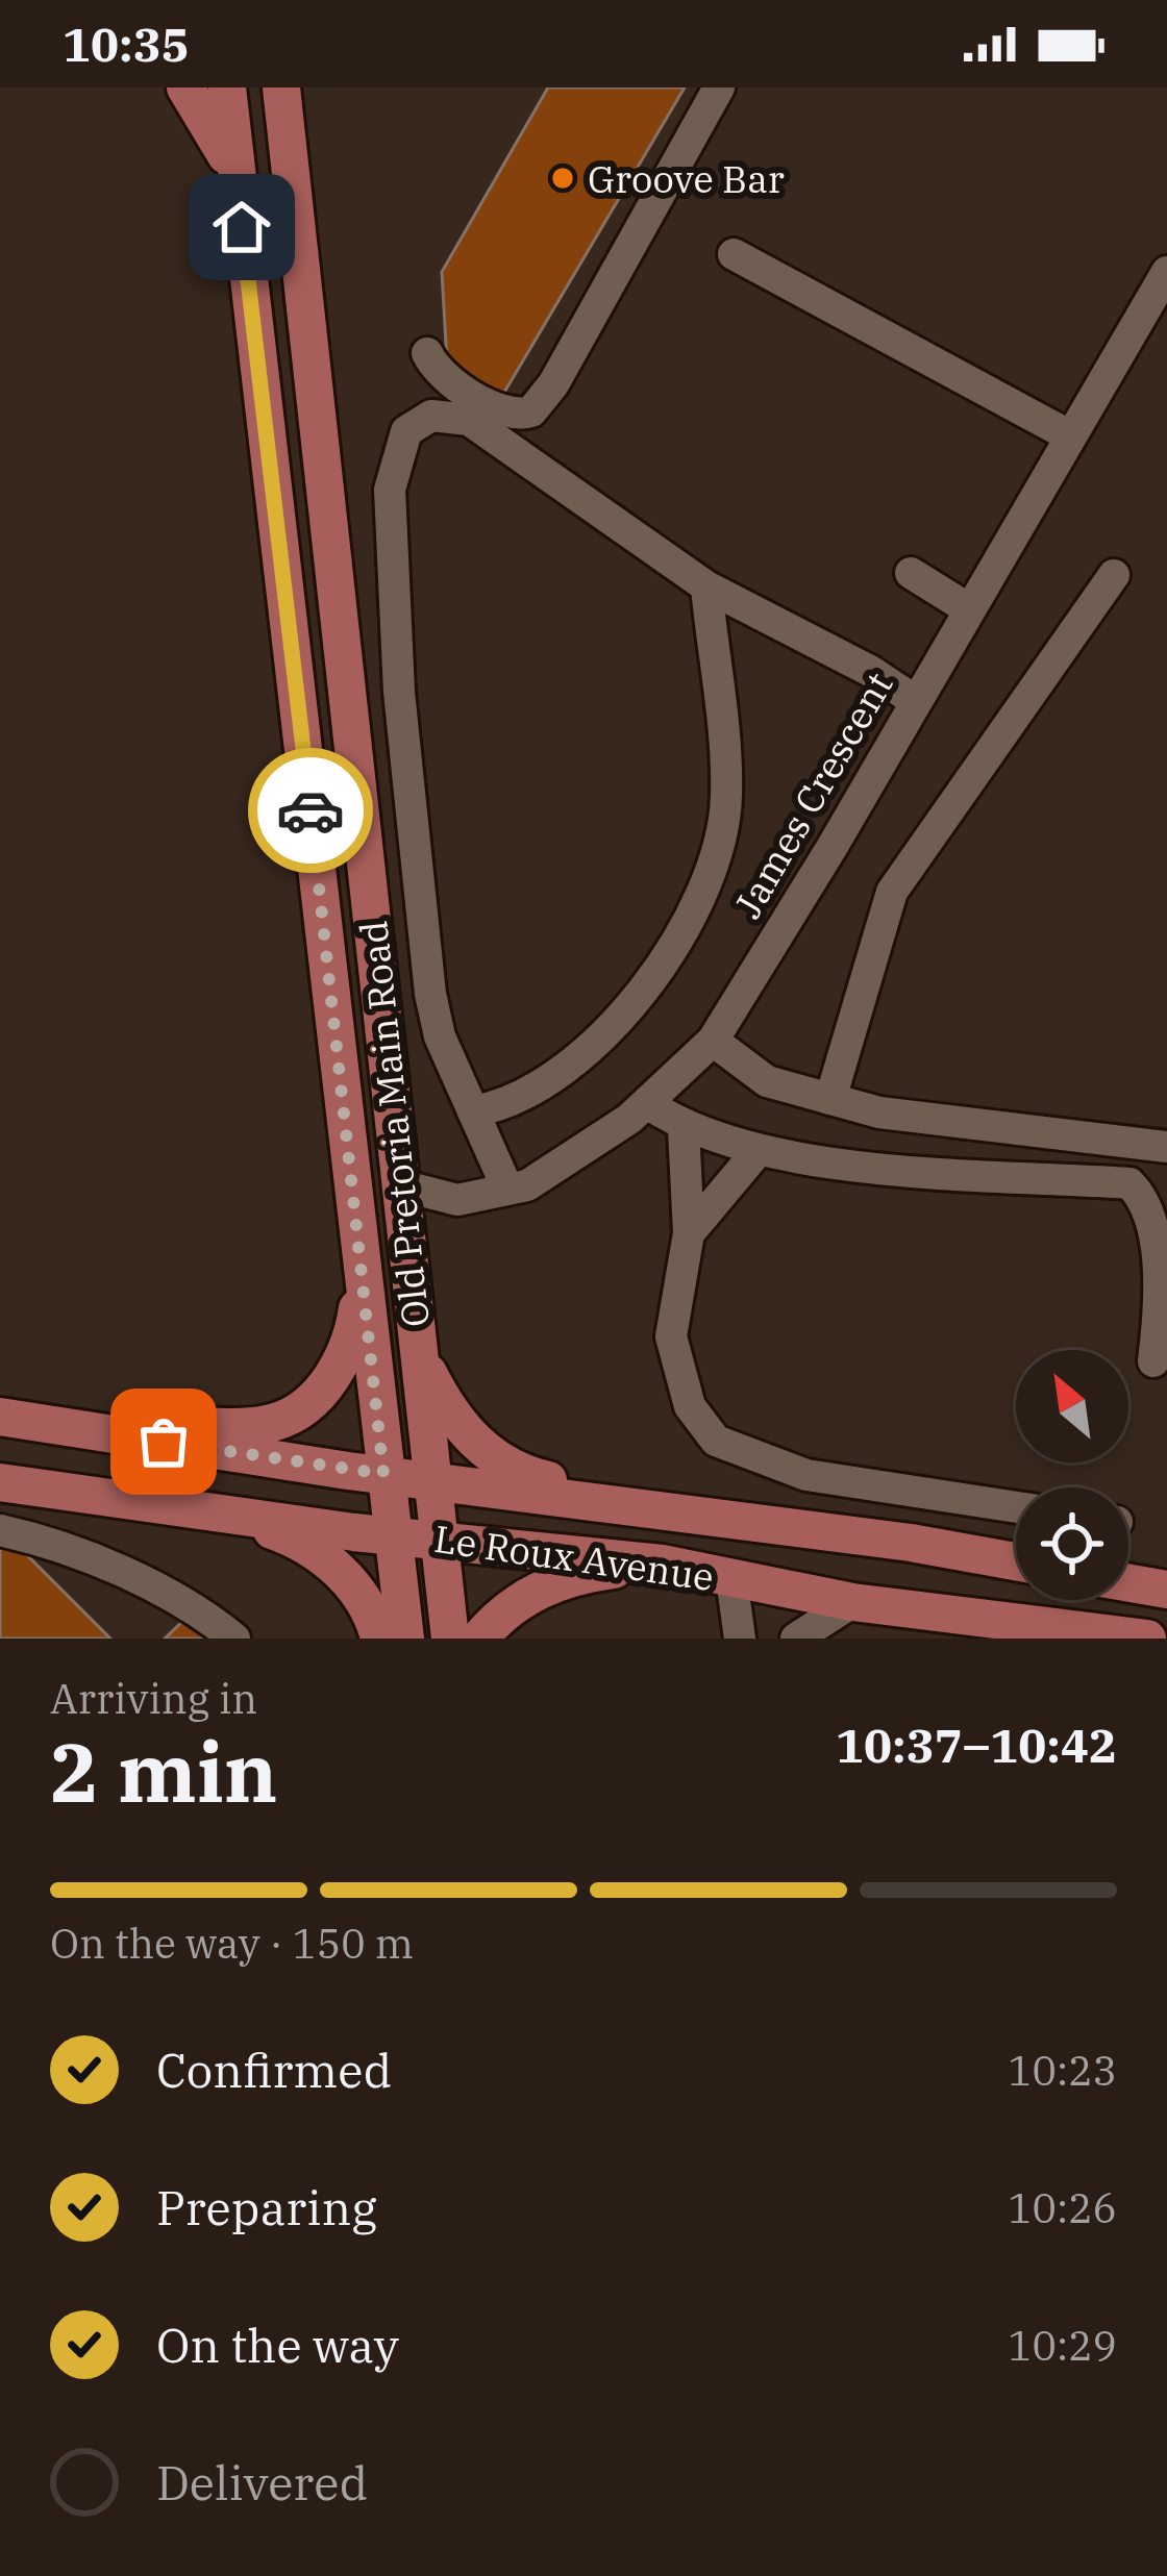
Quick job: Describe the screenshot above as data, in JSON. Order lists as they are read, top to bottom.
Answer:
{
  "streets": {
    "main road": ["Old Pretoria Main Road", "Le Roux Avenue"],
    "street": ["James Crescent"]
  },
  "crossings": [
    ["James Crescent", "Old Pretoria Main Road"],
    ["Old Pretoria Main Road", "Le Roux Avenue"]
  ],
  "places": ["Groove Bar"],
  "north": "top left",
  "page": {
    "status": "10:35",
    "heading": ["2 min", "Arriving in", "10:37–10:42"],
    "bar": "On the way · 150 m",
    "list": [
      ["Confirmed", "10:23"],
      ["Preparing", "10:26"],
      ["On the way", "10:29"],
      "Delivered"
    ]
  }
}
